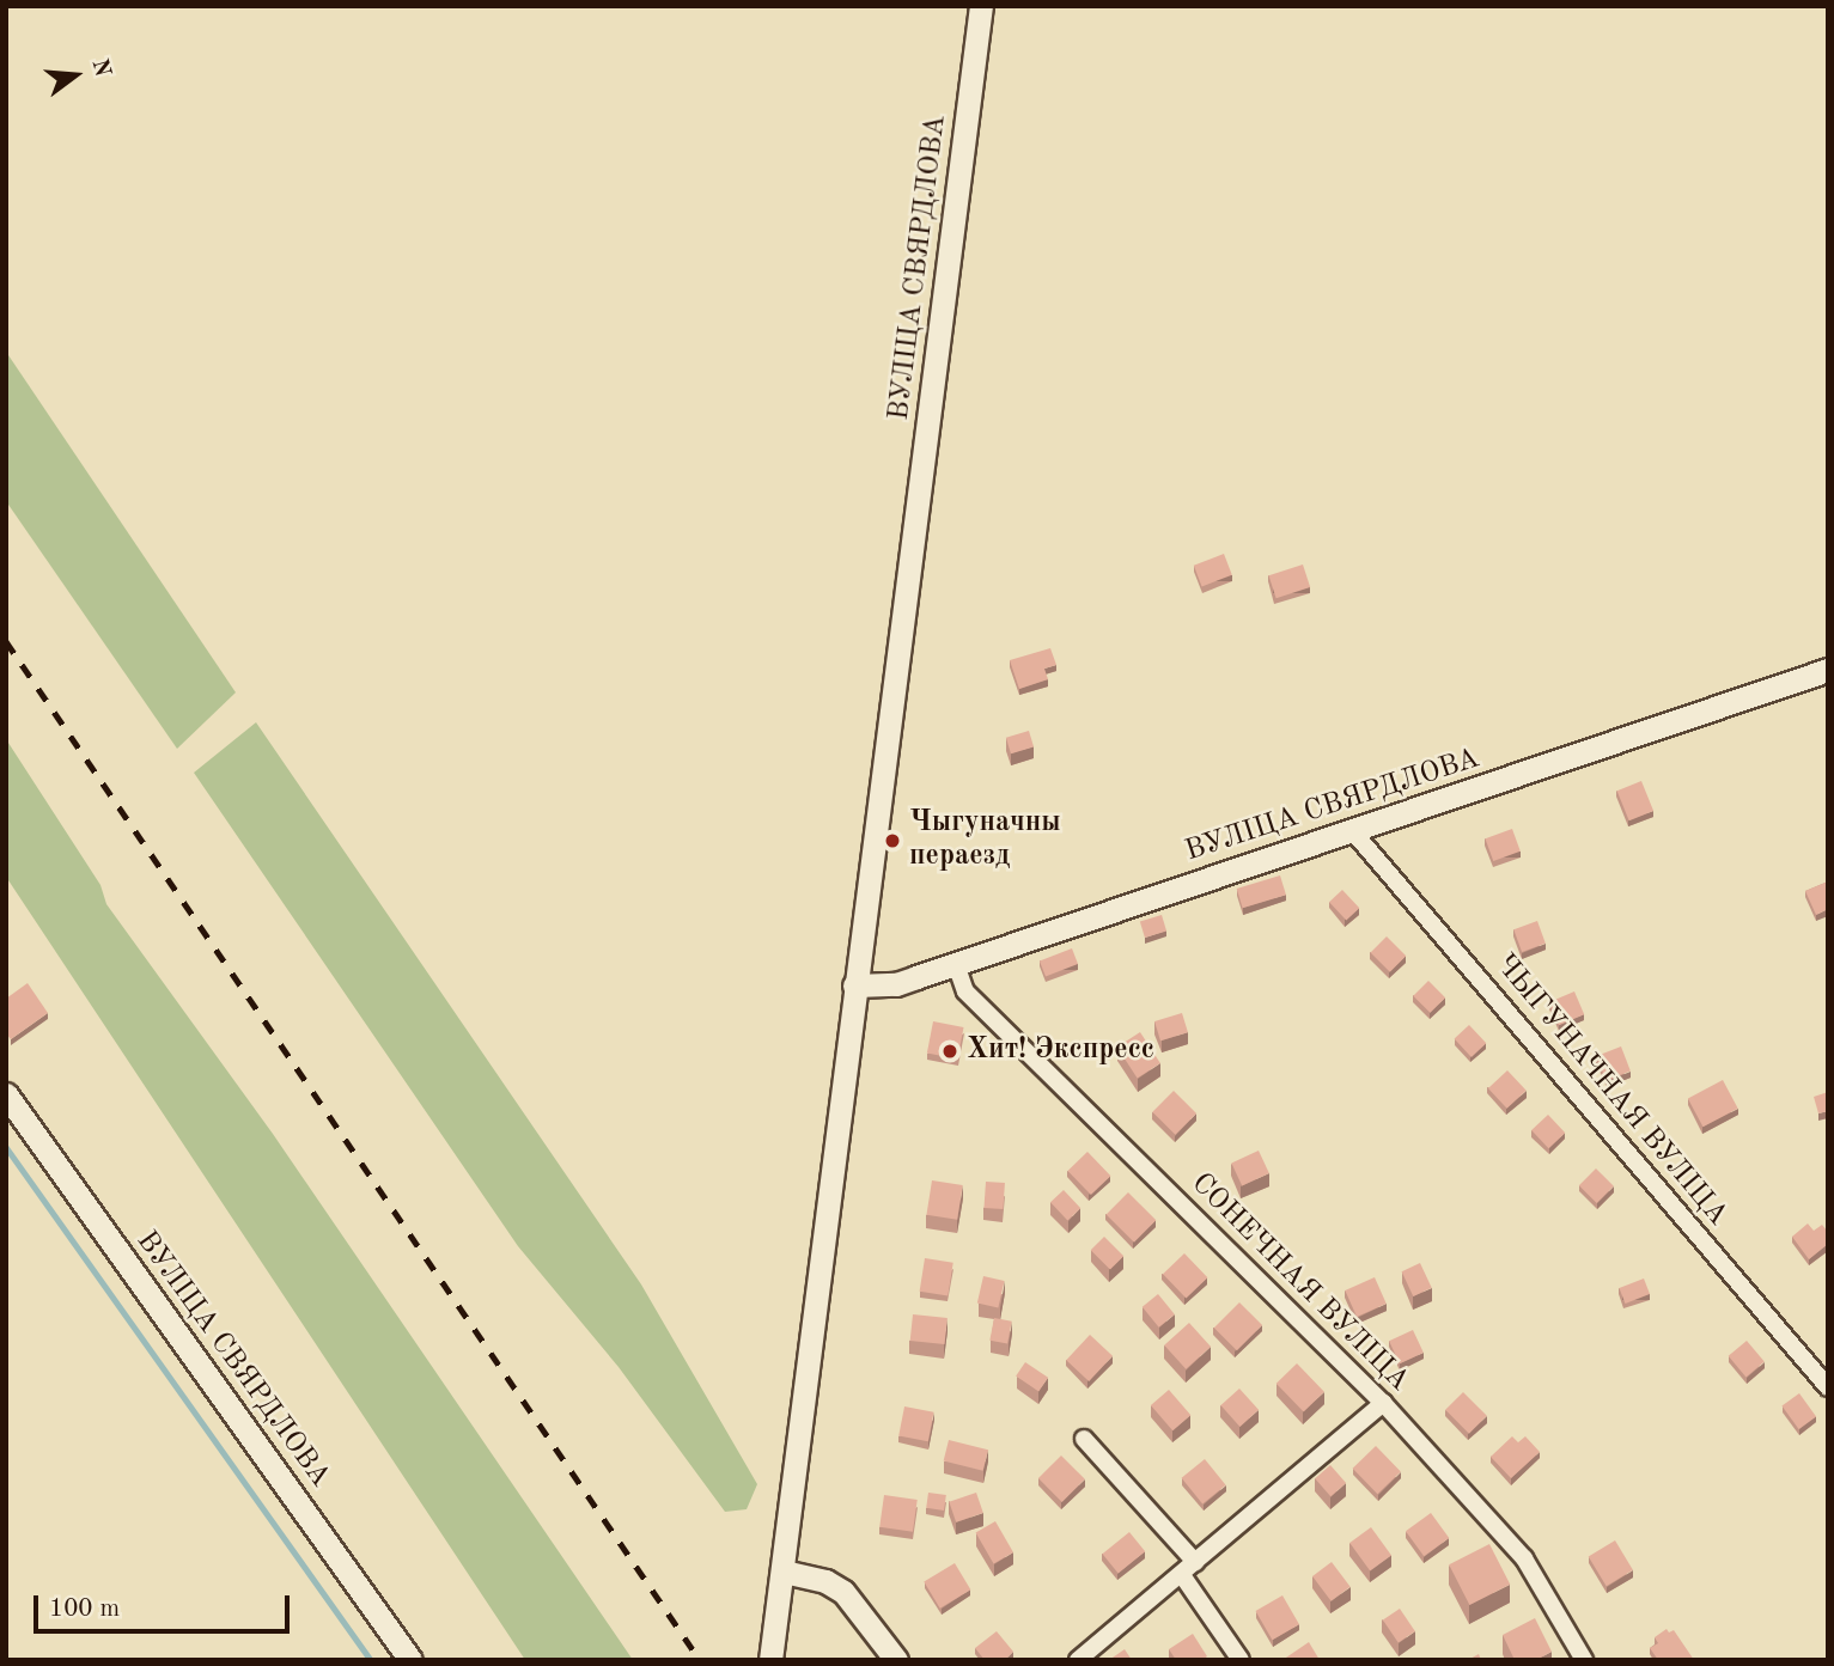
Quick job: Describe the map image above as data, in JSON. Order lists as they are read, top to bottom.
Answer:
{
  "streets": {
    "street": ["ВУЛІЦА СВЯРДЛОВА", "ЧЫГУНАЧНАЯ ВУЛІЦА", "СОНЕЧНАЯ ВУЛІЦА"]
  },
  "crossings": [
    ["ВУЛІЦА СВЯРДЛОВА", "ЧЫГУНАЧНАЯ ВУЛІЦА"],
    ["ВУЛІЦА СВЯРДЛОВА", "СОНЕЧНАЯ ВУЛІЦА"]
  ],
  "places": ["Чыгуначны пераезд", "Хит! Экспресс"],
  "scale_bar": "100 m",
  "north": "right"
}
